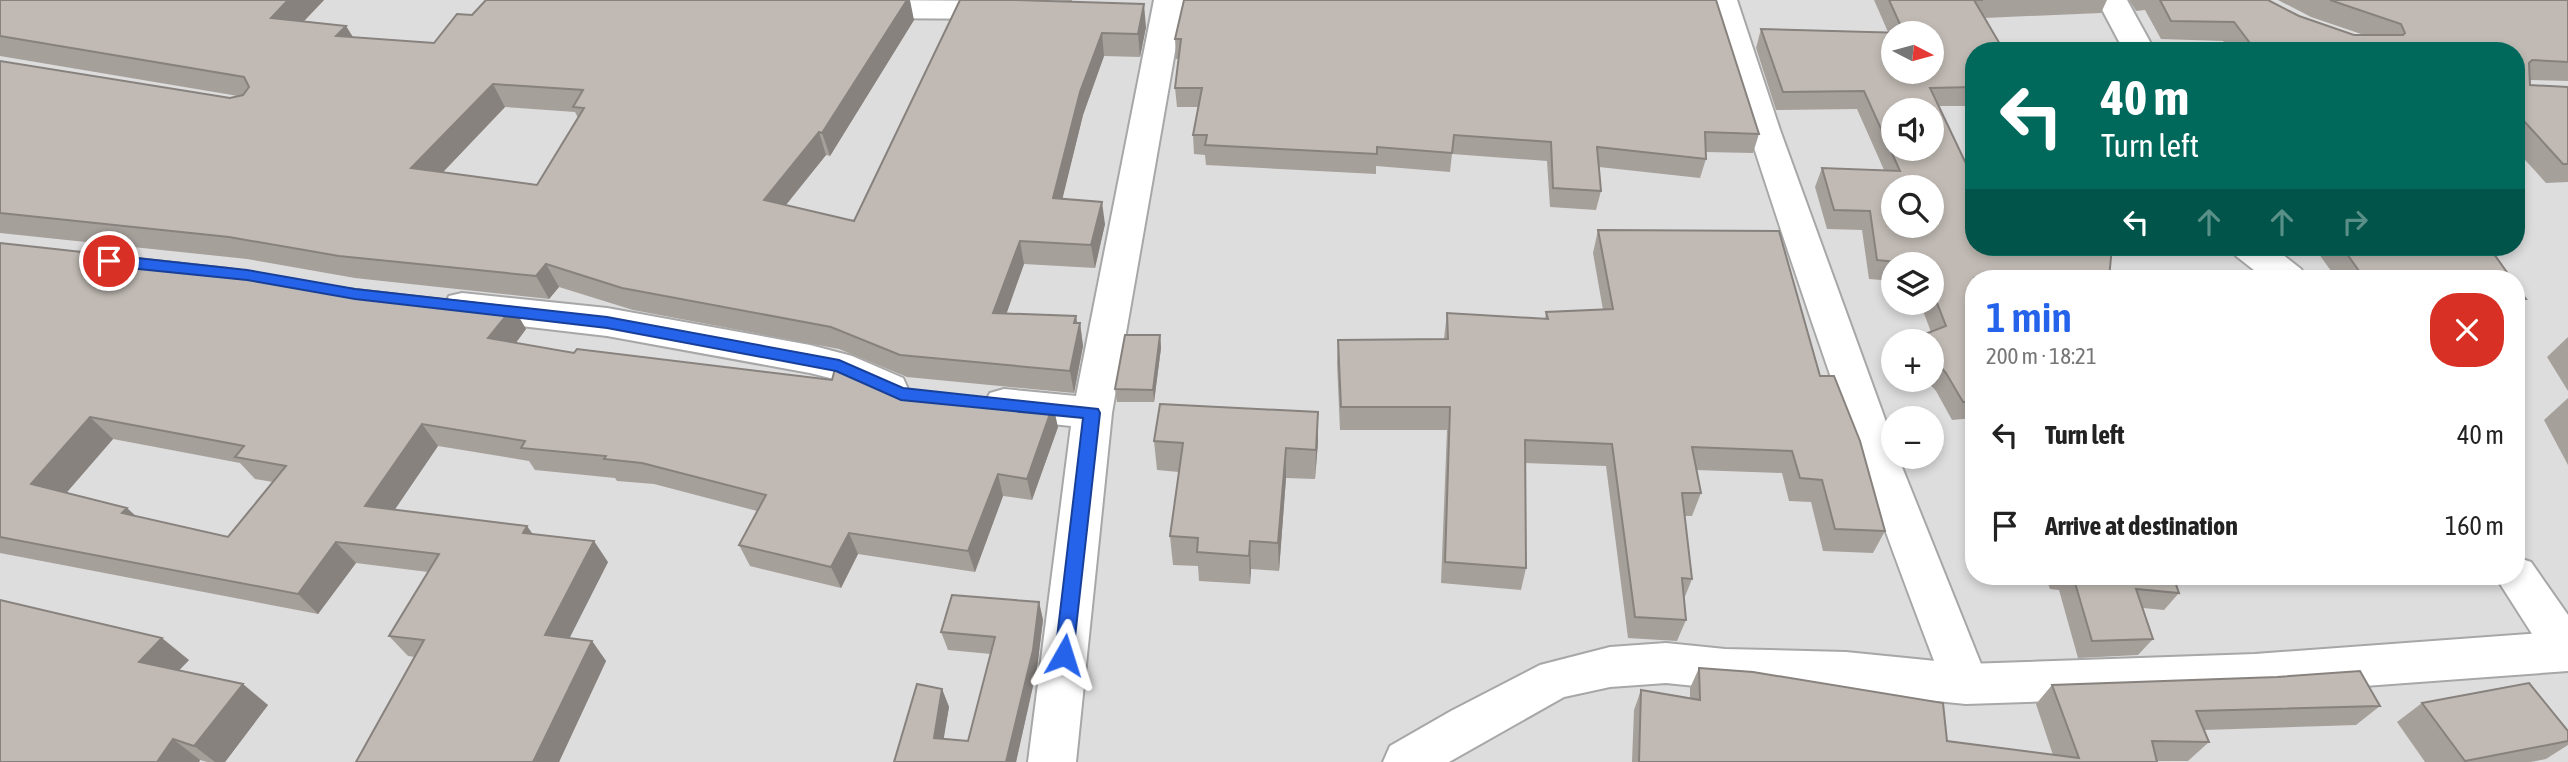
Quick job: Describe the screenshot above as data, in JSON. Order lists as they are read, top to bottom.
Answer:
{
  "north": "right",
  "page": {
    "map_buttons": ["+", "−"],
    "turn": ["40 m", "Turn left"],
    "heading": ["1 min", "200 m · 18:21"],
    "list": [
      {
        "name": "Turn left",
        "value": "40 m"
      },
      {
        "name": "Arrive at destination",
        "value": "160 m"
      }
    ]
  }
}
